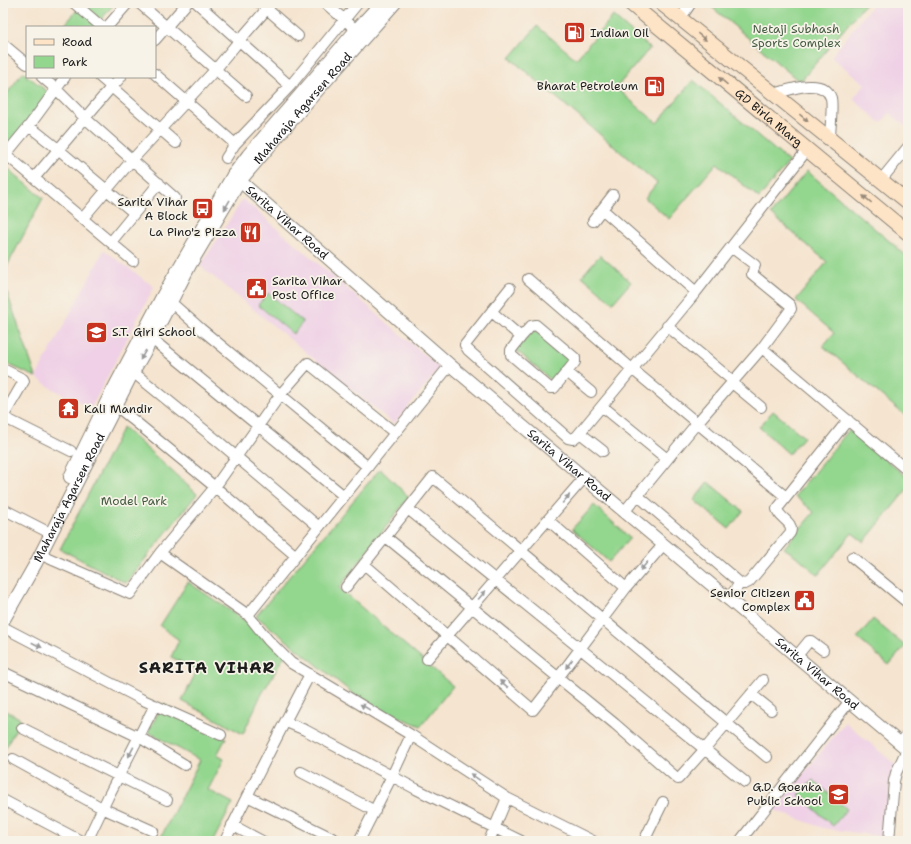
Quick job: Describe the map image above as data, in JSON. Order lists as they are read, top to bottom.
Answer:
{
  "streets": {
    "main road": ["GD Birla Marg"],
    "street": ["Maharaja Agarsen Road", "Sarita Vihar Road"]
  },
  "crossings": [
    ["Maharaja Agarsen Road", "Sarita Vihar Road"]
  ],
  "districts": ["SARITA VIHAR"],
  "parks": ["Netaji Subhash Sports Complex", "Model Park"],
  "places": {
    "fuel station": ["Indian Oil", "Bharat Petroleum"],
    "bus stop": ["Sarita Vihar A Block"],
    "restaurant": ["La Pino'z Pizza"],
    "public building": ["Sarita Vihar Post Office", "Senior Citizen Complex"],
    "school or university": ["S.T. Giri School", "G.D. Goenka Public School"],
    "temple": ["Kali Mandir"]
  },
  "legend": ["Road", "Park"]
}
